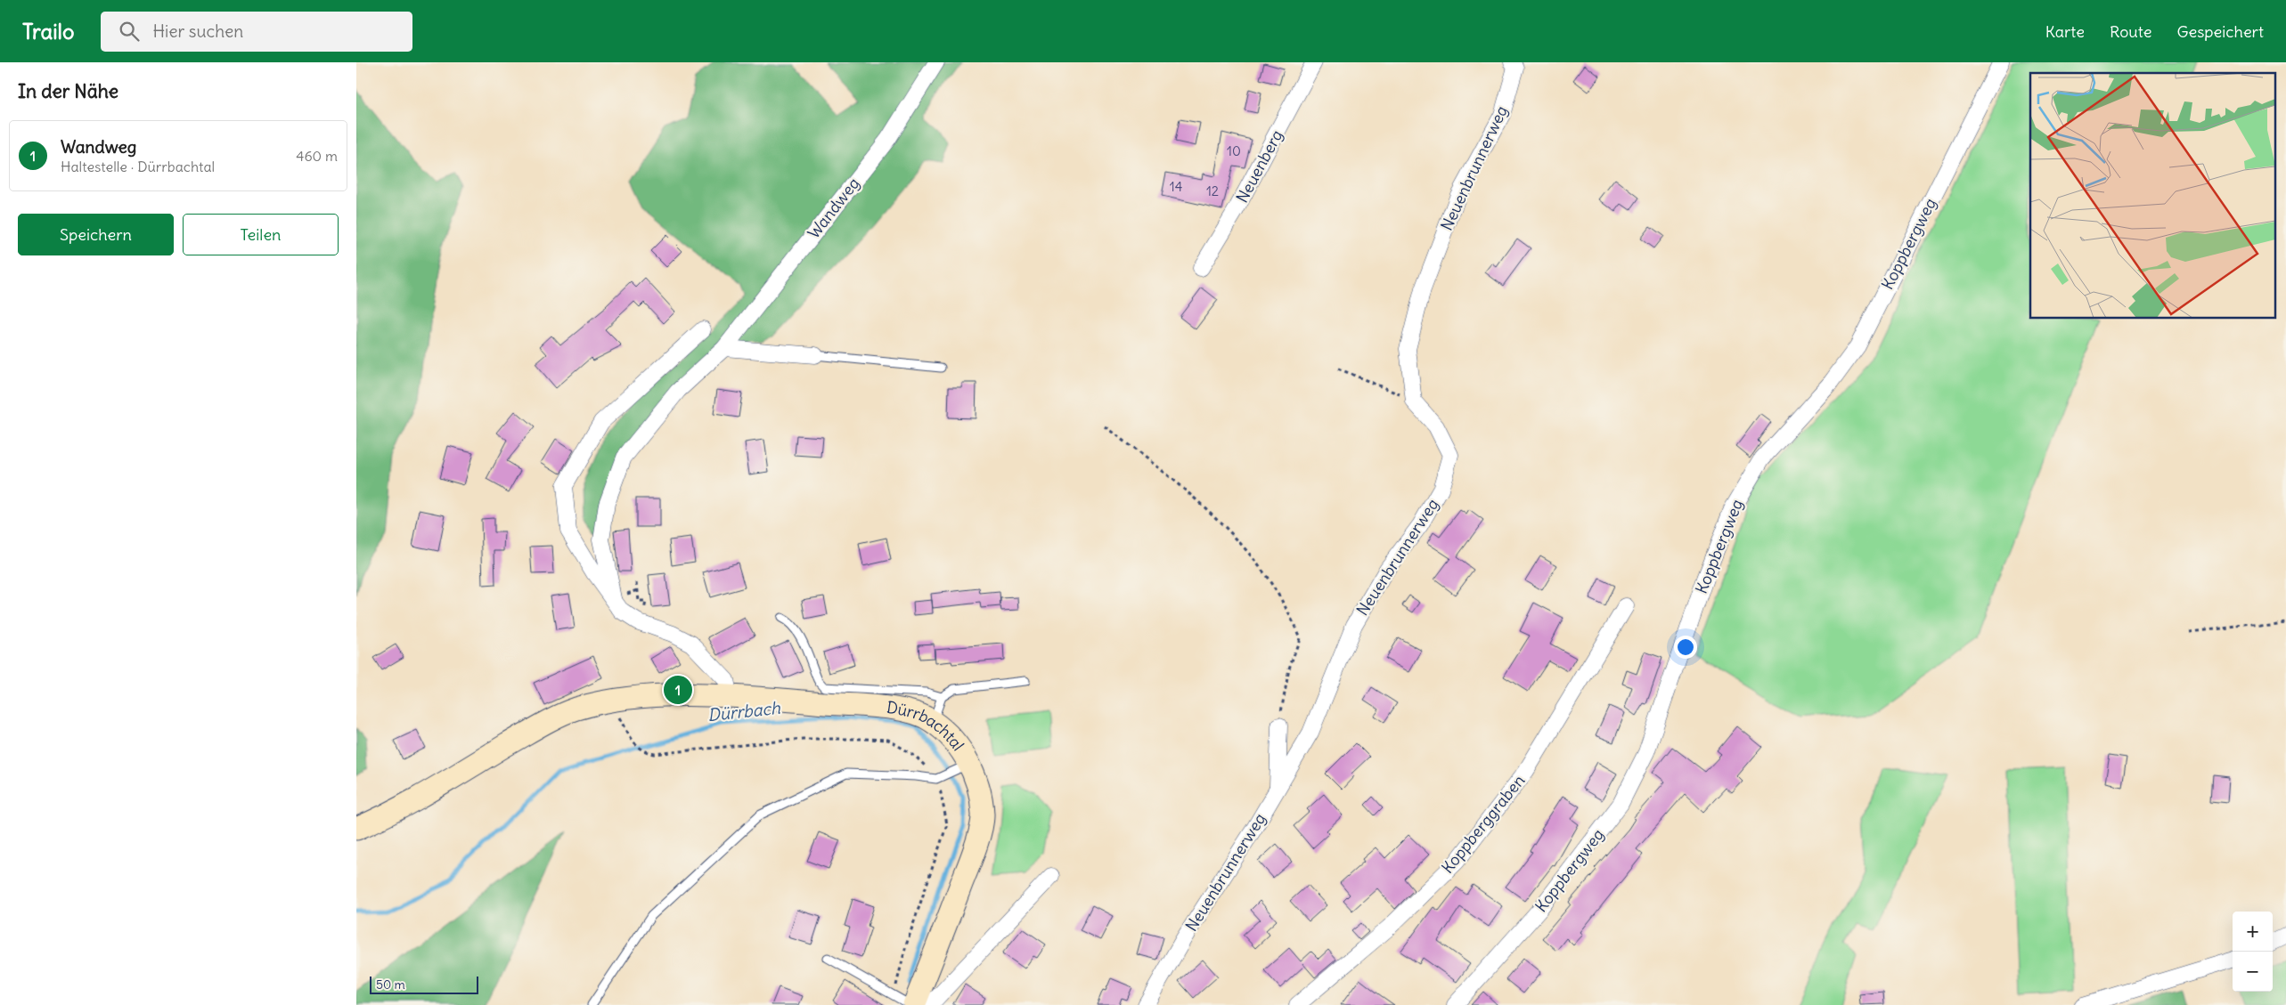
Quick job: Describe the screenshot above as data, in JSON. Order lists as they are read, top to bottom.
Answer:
{
  "streets": {
    "street": [
      "Neuenberg",
      "Neuenbrunnerweg",
      "Wandweg",
      "Koppbergweg",
      "Dürrbachtal",
      "Koppberggraben"
    ]
  },
  "crossings": [
    ["Wandweg", "Dürrbachtal"]
  ],
  "water": ["Dürrbach"],
  "house_numbers": ["10", "14", "12"],
  "scale_bar": "50 m",
  "page": {
    "header": "Trailo",
    "search": "Hier suchen",
    "nav": ["Karte", "Route", "Gespeichert"],
    "heading": "In der Nähe",
    "list": [
      {
        "mark": "1",
        "name": "Wandweg",
        "note": "Haltestelle · Dürrbachtal",
        "value": "460 m"
      }
    ],
    "buttons": ["Speichern", "Teilen"],
    "pins": "1",
    "map_buttons": ["+", "−"],
    "scale": "50 m"
  }
}
